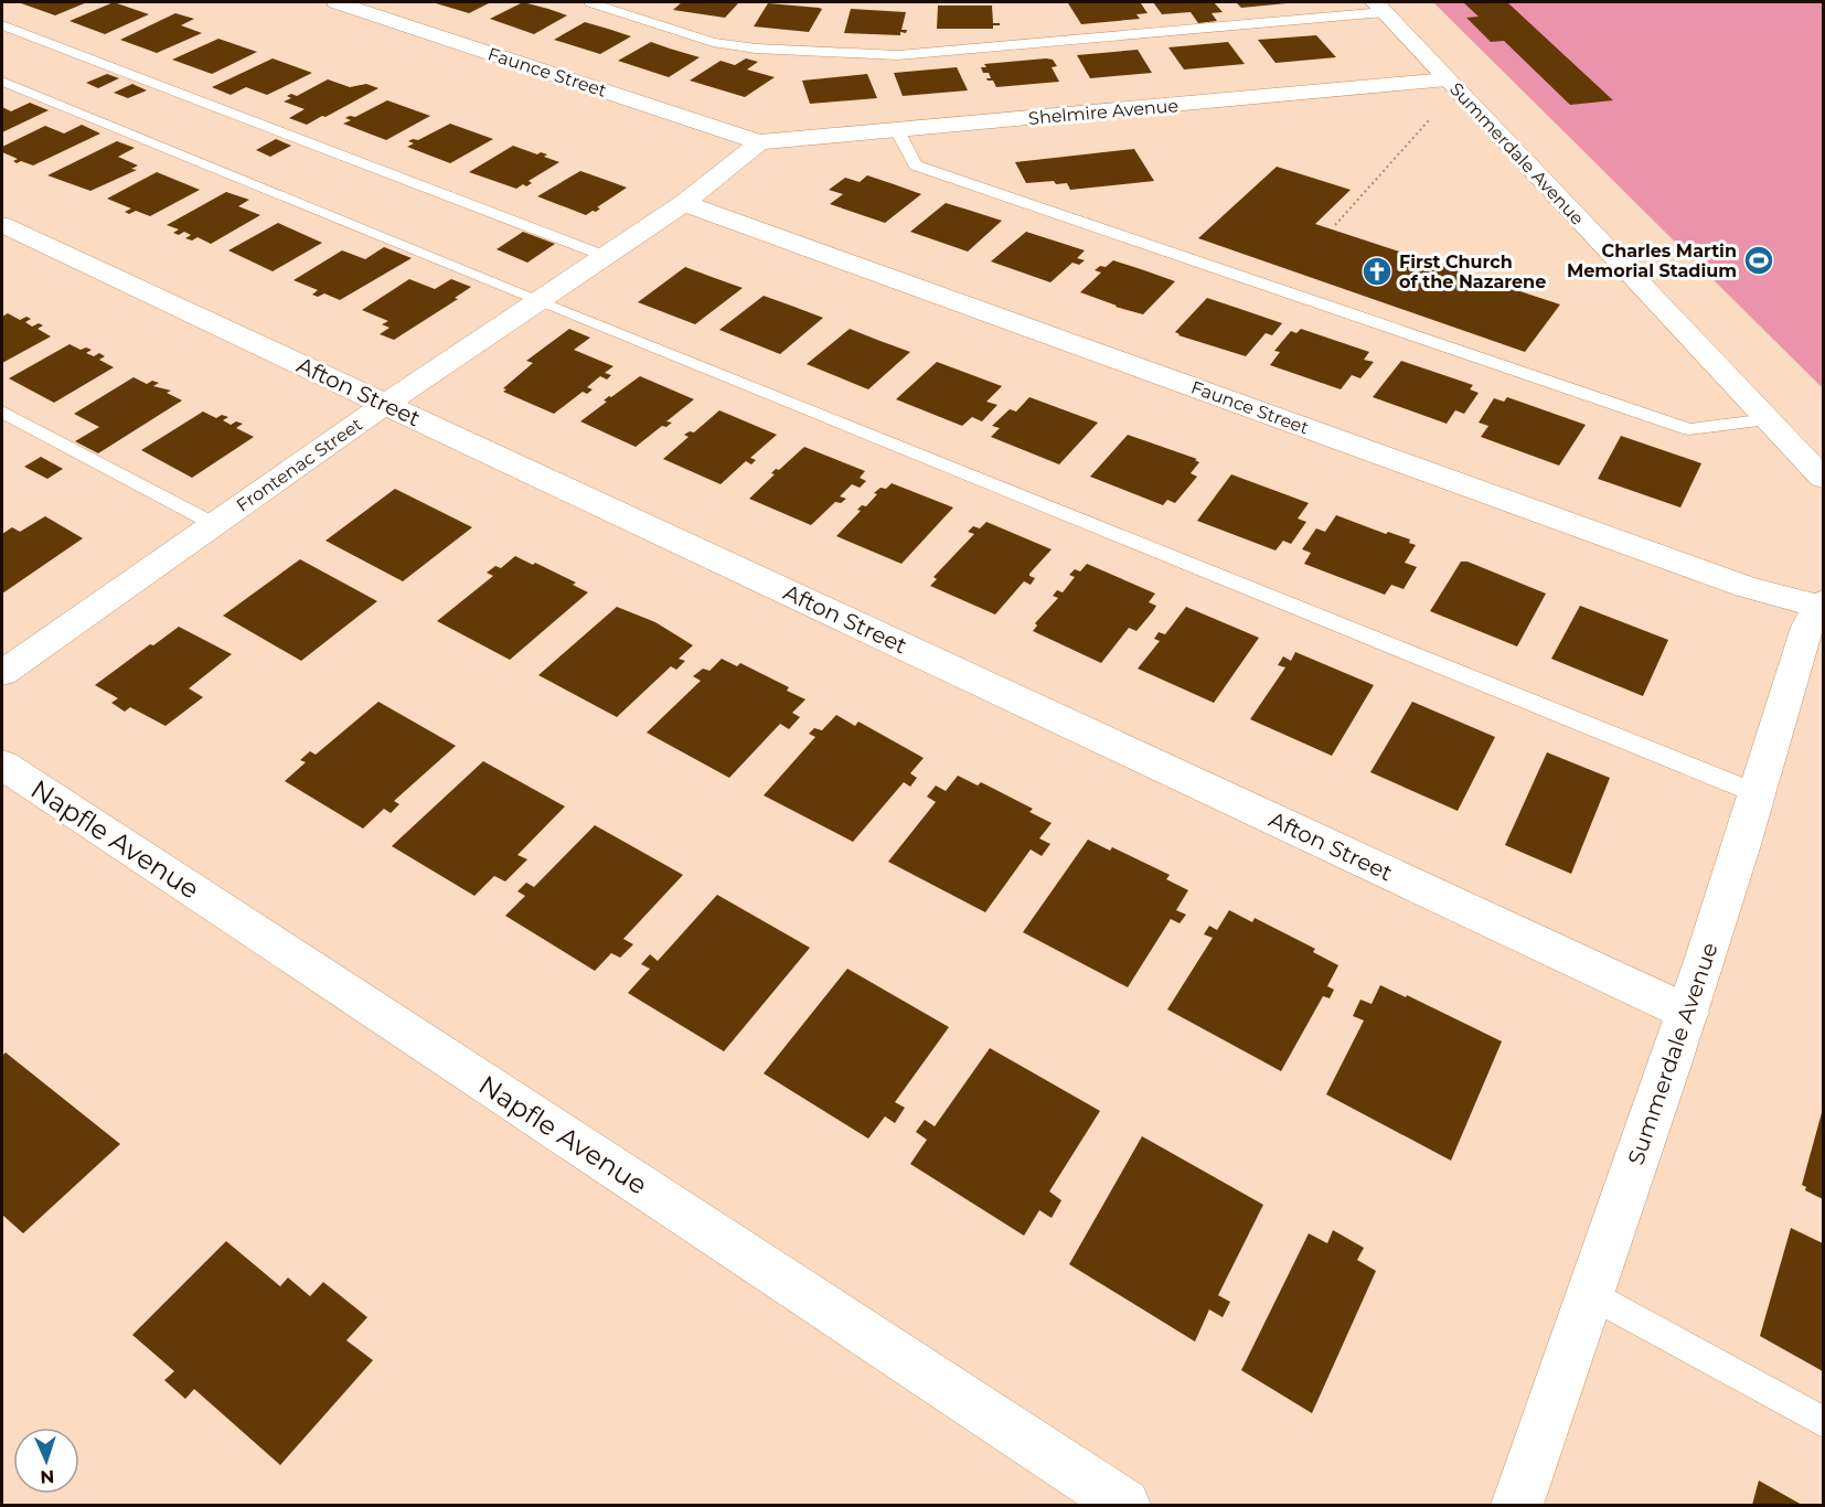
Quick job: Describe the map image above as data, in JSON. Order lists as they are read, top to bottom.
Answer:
{
  "streets": {
    "street": [
      "Faunce Street",
      "Shelmire Avenue",
      "Summerdale Avenue",
      "Afton Street",
      "Frontenac Street",
      "Napfle Avenue"
    ]
  },
  "crossings": [
    ["Faunce Street", "Shelmire Avenue"],
    ["Faunce Street", "Summerdale Avenue"],
    ["Faunce Street", "Frontenac Street"],
    ["Shelmire Avenue", "Summerdale Avenue"],
    ["Shelmire Avenue", "Frontenac Street"],
    ["Summerdale Avenue", "Afton Street"],
    ["Afton Street", "Frontenac Street"]
  ],
  "places": {
    "sports": ["Charles Martin Memorial Stadium"],
    "church": ["First Church of the Nazarene"]
  },
  "north": "bottom"
}
